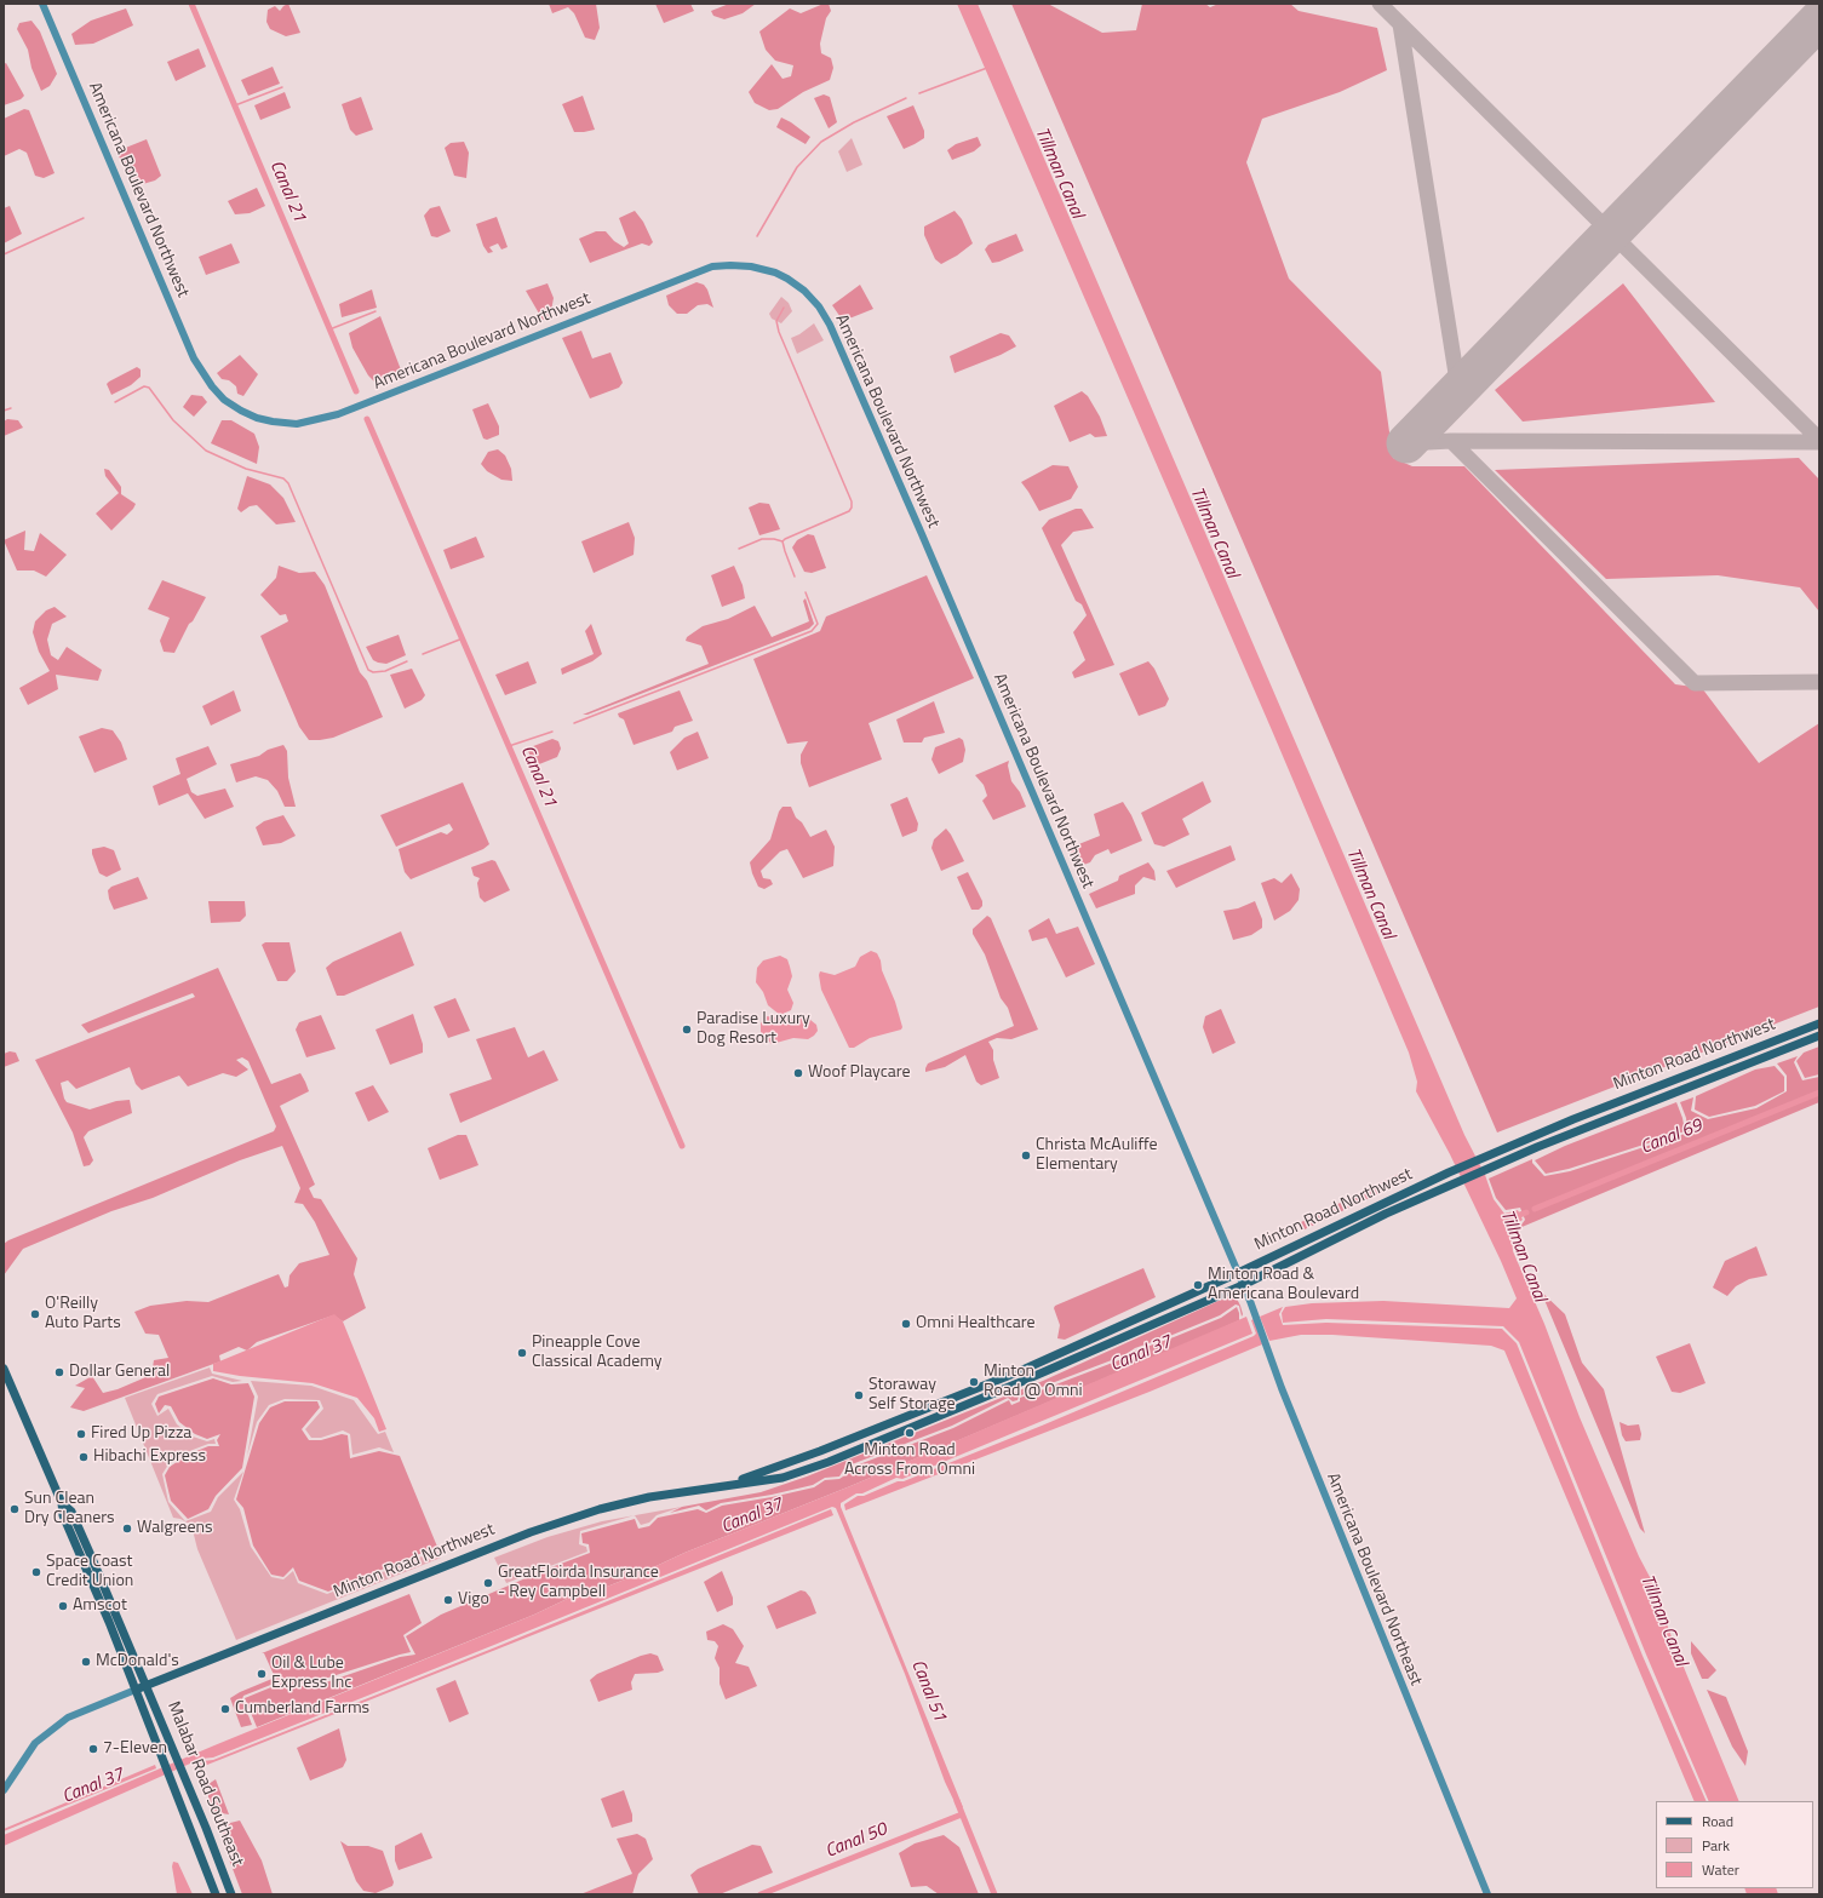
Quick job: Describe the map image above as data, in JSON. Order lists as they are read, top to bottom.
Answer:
{
  "streets": {
    "main road": ["Minton Road Northwest", "Malabar Road Southeast"],
    "street": ["Americana Boulevard Northwest", "Americana Boulevard Northeast"]
  },
  "crossings": [
    ["Americana Boulevard Northwest", "Minton Road Northwest"],
    ["Americana Boulevard Northwest", "Americana Boulevard Northeast"],
    ["Minton Road Northwest", "Americana Boulevard Northeast"],
    ["Minton Road Northwest", "Malabar Road Southeast"]
  ],
  "water": [
    "Tillman Canal",
    "Canal 21",
    "Canal 69",
    "Canal 37",
    "Canal 51",
    "Canal 50"
  ],
  "places": [
    "Paradise Luxury Dog Resort",
    "Woof Playcare",
    "Christa McAuliffe Elementary",
    "Minton Road & Americana Boulevard",
    "O'Reilly Auto Parts",
    "Omni Healthcare",
    "Pineapple Cove Classical Academy",
    "Dollar General",
    "Minton Road @ Omni",
    "Storaway Self Storage",
    "Minton Road Across From Omni",
    "Fired Up Pizza",
    "Hibachi Express",
    "Sun Clean Dry Cleaners",
    "Walgreens",
    "Space Coast Credit Union",
    "GreatFloirda Insurance - Rey Campbell",
    "Vigo",
    "Amscot",
    "McDonald's",
    "Oil & Lube Express Inc",
    "Cumberland Farms",
    "7-Eleven"
  ],
  "legend": ["Road", "Park", "Water"]
}
